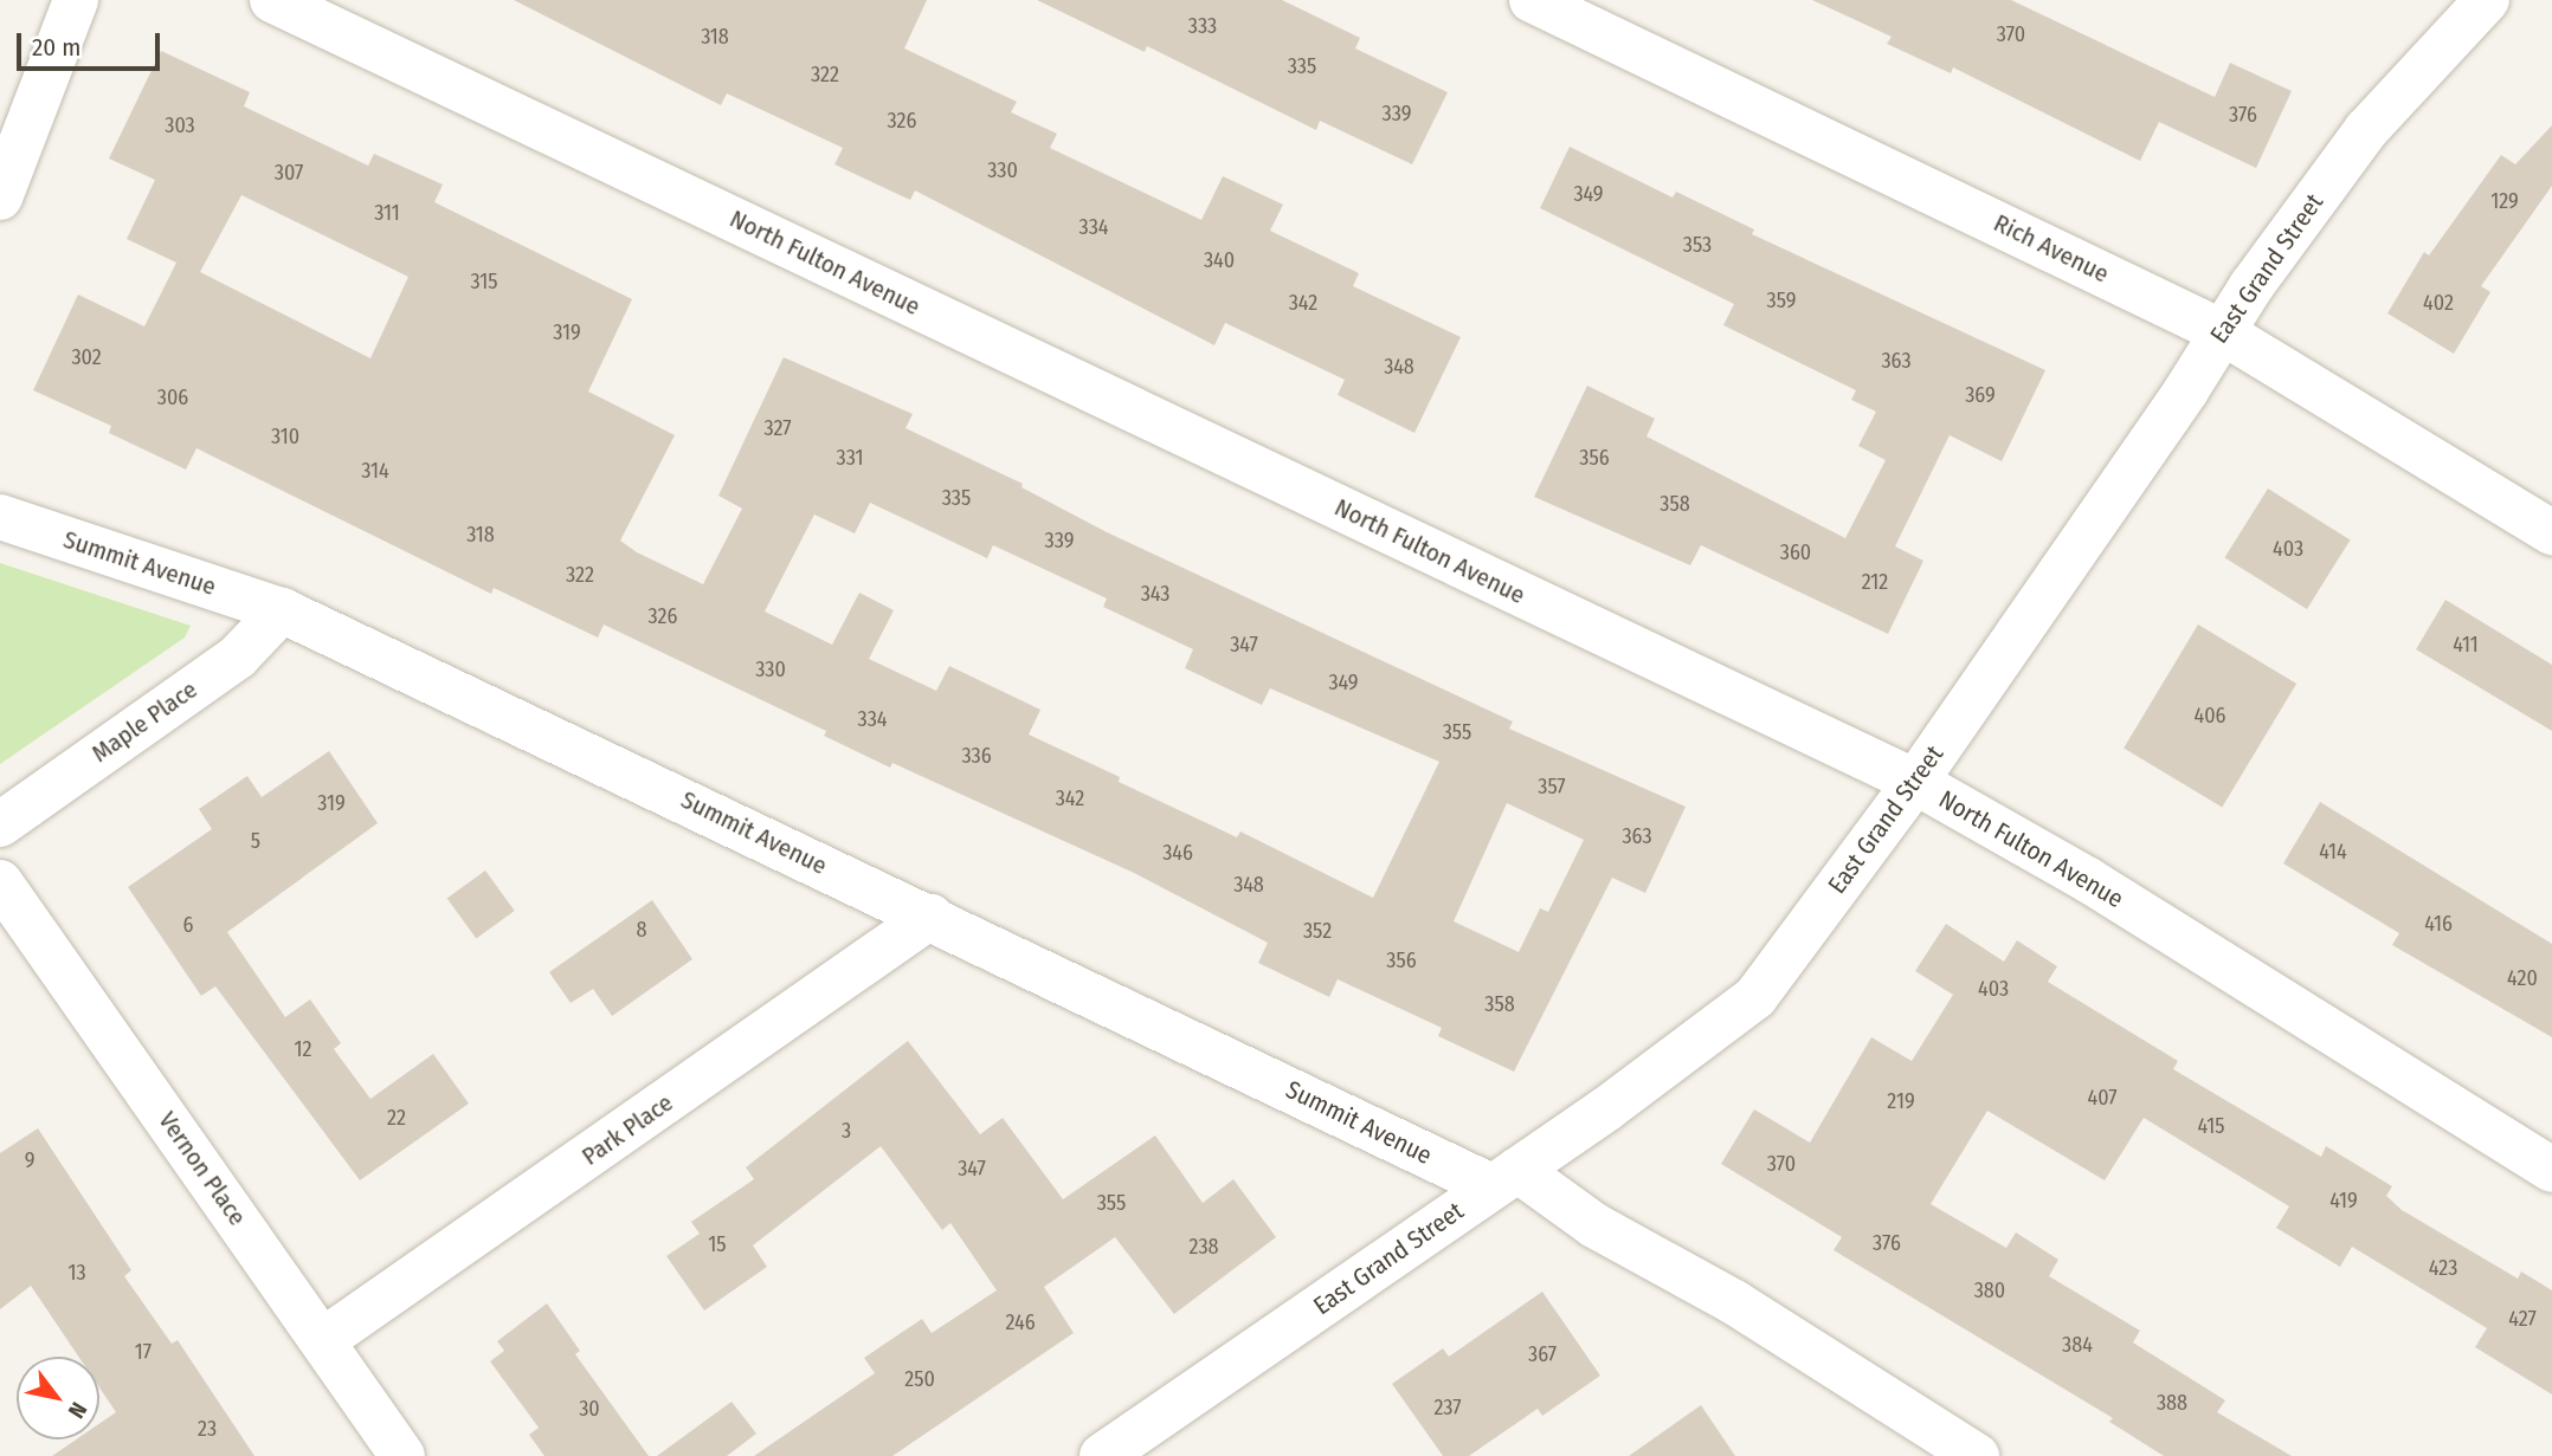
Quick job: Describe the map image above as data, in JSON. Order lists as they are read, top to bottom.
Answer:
{
  "streets": {
    "street": [
      "Rich Avenue",
      "North Fulton Avenue",
      "East Grand Street",
      "Summit Avenue",
      "Maple Place",
      "Park Place",
      "Vernon Place"
    ]
  },
  "crossings": [
    ["Rich Avenue", "East Grand Street"],
    ["North Fulton Avenue", "East Grand Street"],
    ["East Grand Street", "Summit Avenue"],
    ["Summit Avenue", "Maple Place"],
    ["Summit Avenue", "Park Place"],
    ["Park Place", "Vernon Place"]
  ],
  "house_numbers": [
    "333",
    "370",
    "318",
    "335",
    "322",
    "339",
    "376",
    "326",
    "303",
    "330",
    "307",
    "349",
    "129",
    "311",
    "334",
    "353",
    "340",
    "315",
    "359",
    "342",
    "402",
    "319",
    "302",
    "363",
    "348",
    "369",
    "306",
    "327",
    "310",
    "331",
    "356",
    "314",
    "335",
    "358",
    "318",
    "339",
    "403",
    "360",
    "322",
    "212",
    "343",
    "326",
    "347",
    "411",
    "330",
    "349",
    "406",
    "334",
    "355",
    "336",
    "357",
    "342",
    "319",
    "363",
    "5",
    "414",
    "346",
    "348",
    "416",
    "6",
    "8",
    "352",
    "356",
    "420",
    "403",
    "358",
    "12",
    "407",
    "219",
    "22",
    "415",
    "3",
    "9",
    "370",
    "347",
    "419",
    "355",
    "376",
    "15",
    "238",
    "423",
    "13",
    "380",
    "427",
    "246",
    "384",
    "17",
    "367",
    "250",
    "388",
    "237",
    "30",
    "23"
  ],
  "scale_bar": "20 m",
  "north": "bottom right"
}
